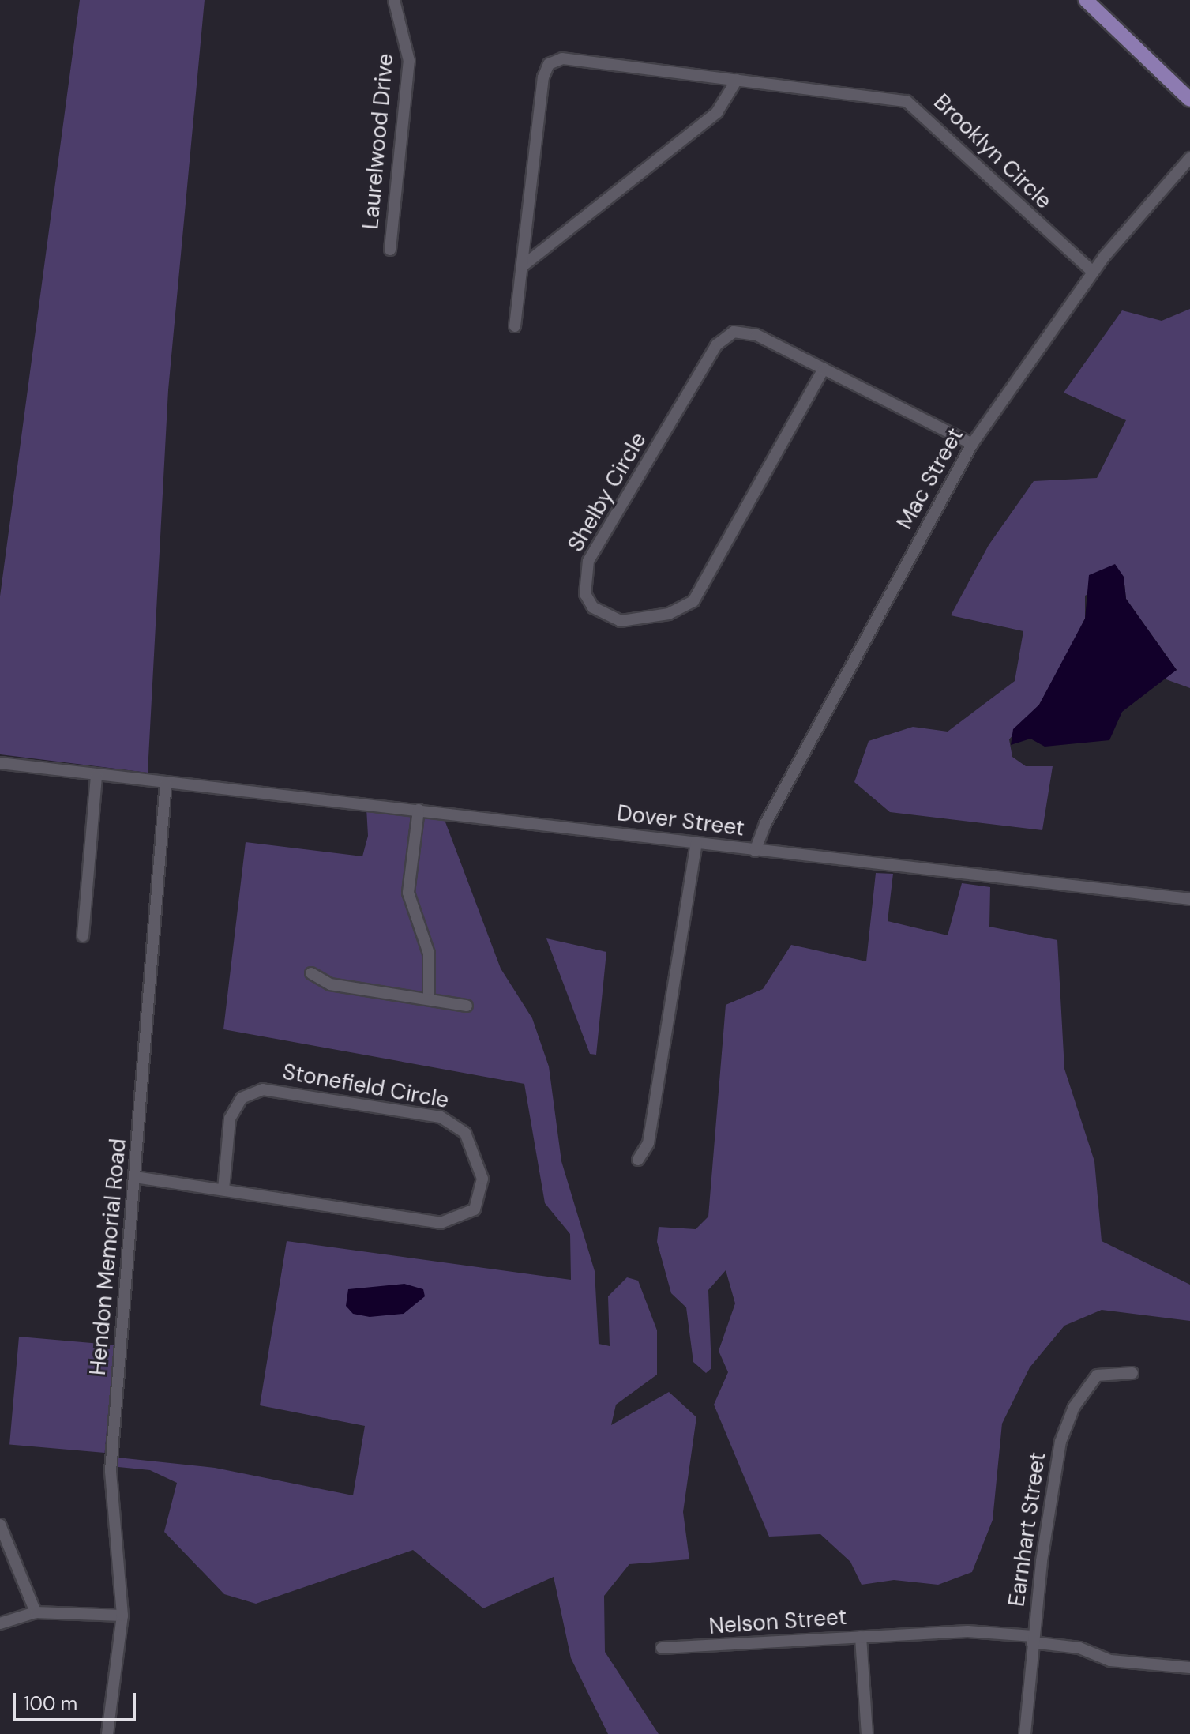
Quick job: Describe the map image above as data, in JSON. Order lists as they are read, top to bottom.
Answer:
{
  "streets": {
    "street": [
      "Laurelwood Drive",
      "Brooklyn Circle",
      "Mac Street",
      "Shelby Circle",
      "Dover Street",
      "Stonefield Circle",
      "Hendon Memorial Road",
      "Earnhart Street",
      "Nelson Street"
    ]
  },
  "crossings": [
    ["Brooklyn Circle", "Mac Street"],
    ["Mac Street", "Shelby Circle"],
    ["Mac Street", "Dover Street"],
    ["Dover Street", "Hendon Memorial Road"],
    ["Stonefield Circle", "Hendon Memorial Road"],
    ["Earnhart Street", "Nelson Street"]
  ],
  "scale_bar": "100 m"
}
